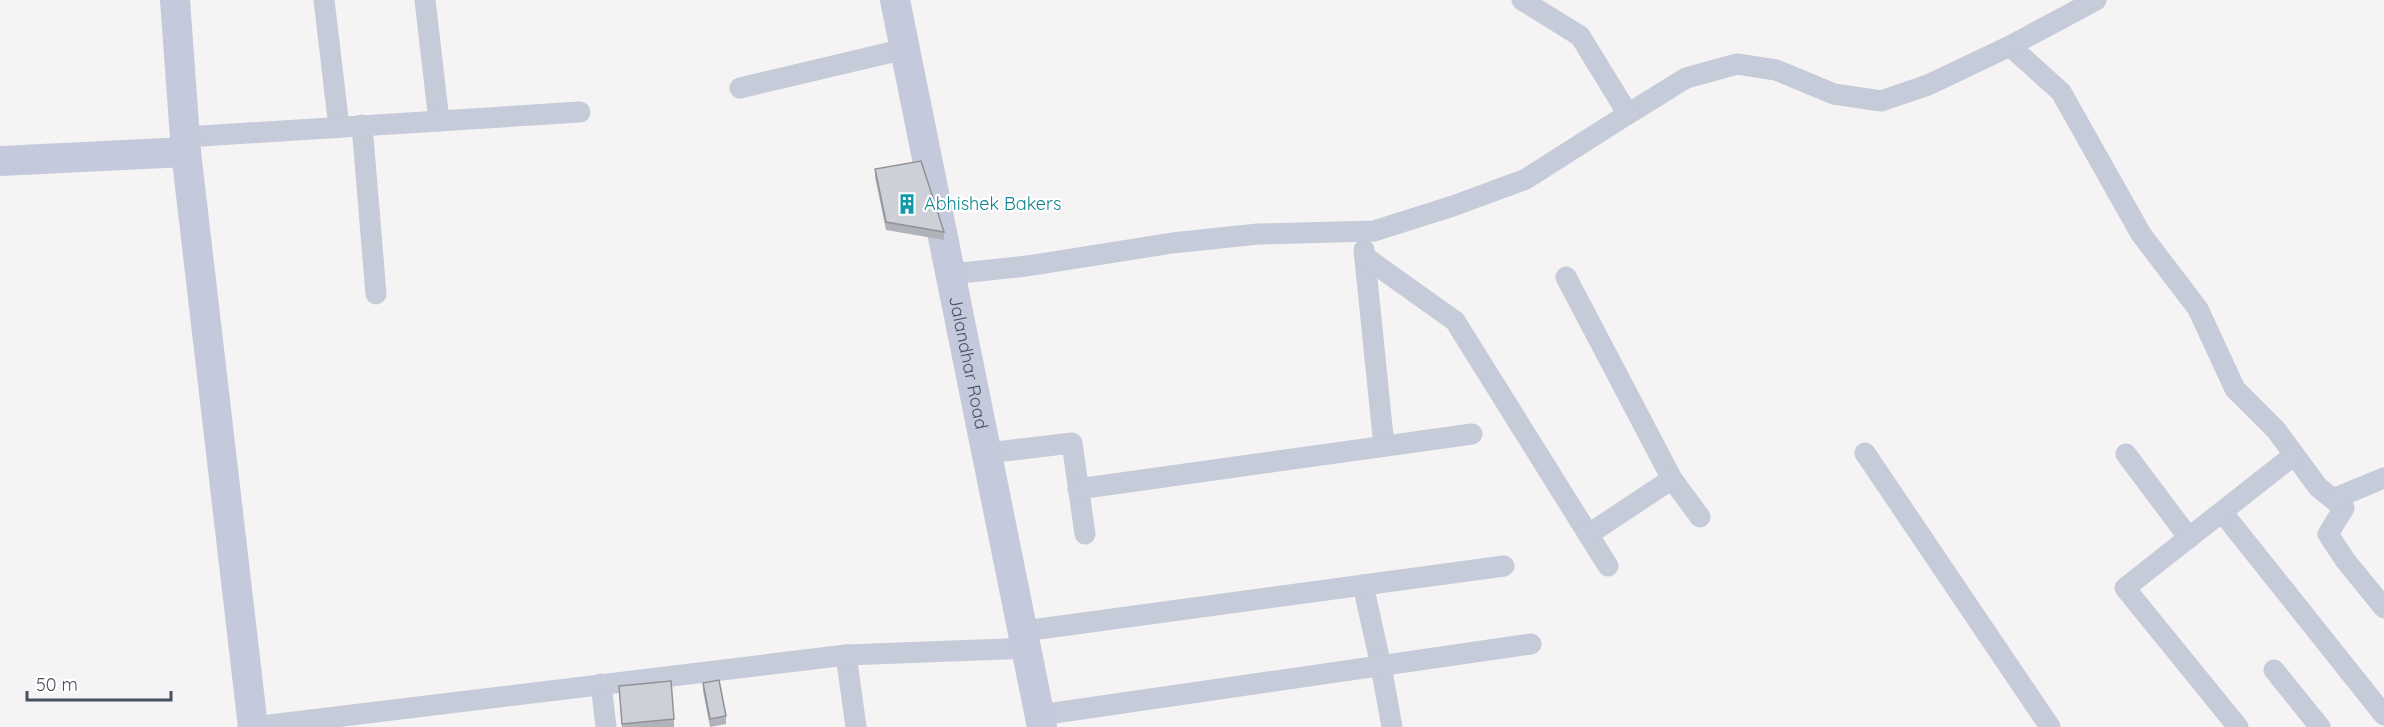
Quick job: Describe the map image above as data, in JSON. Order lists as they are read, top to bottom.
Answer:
{
  "streets": {
    "main road": ["Jalandhar Road"]
  },
  "places": {
    "building": ["Abhishek Bakers"]
  },
  "scale_bar": "50 m"
}
